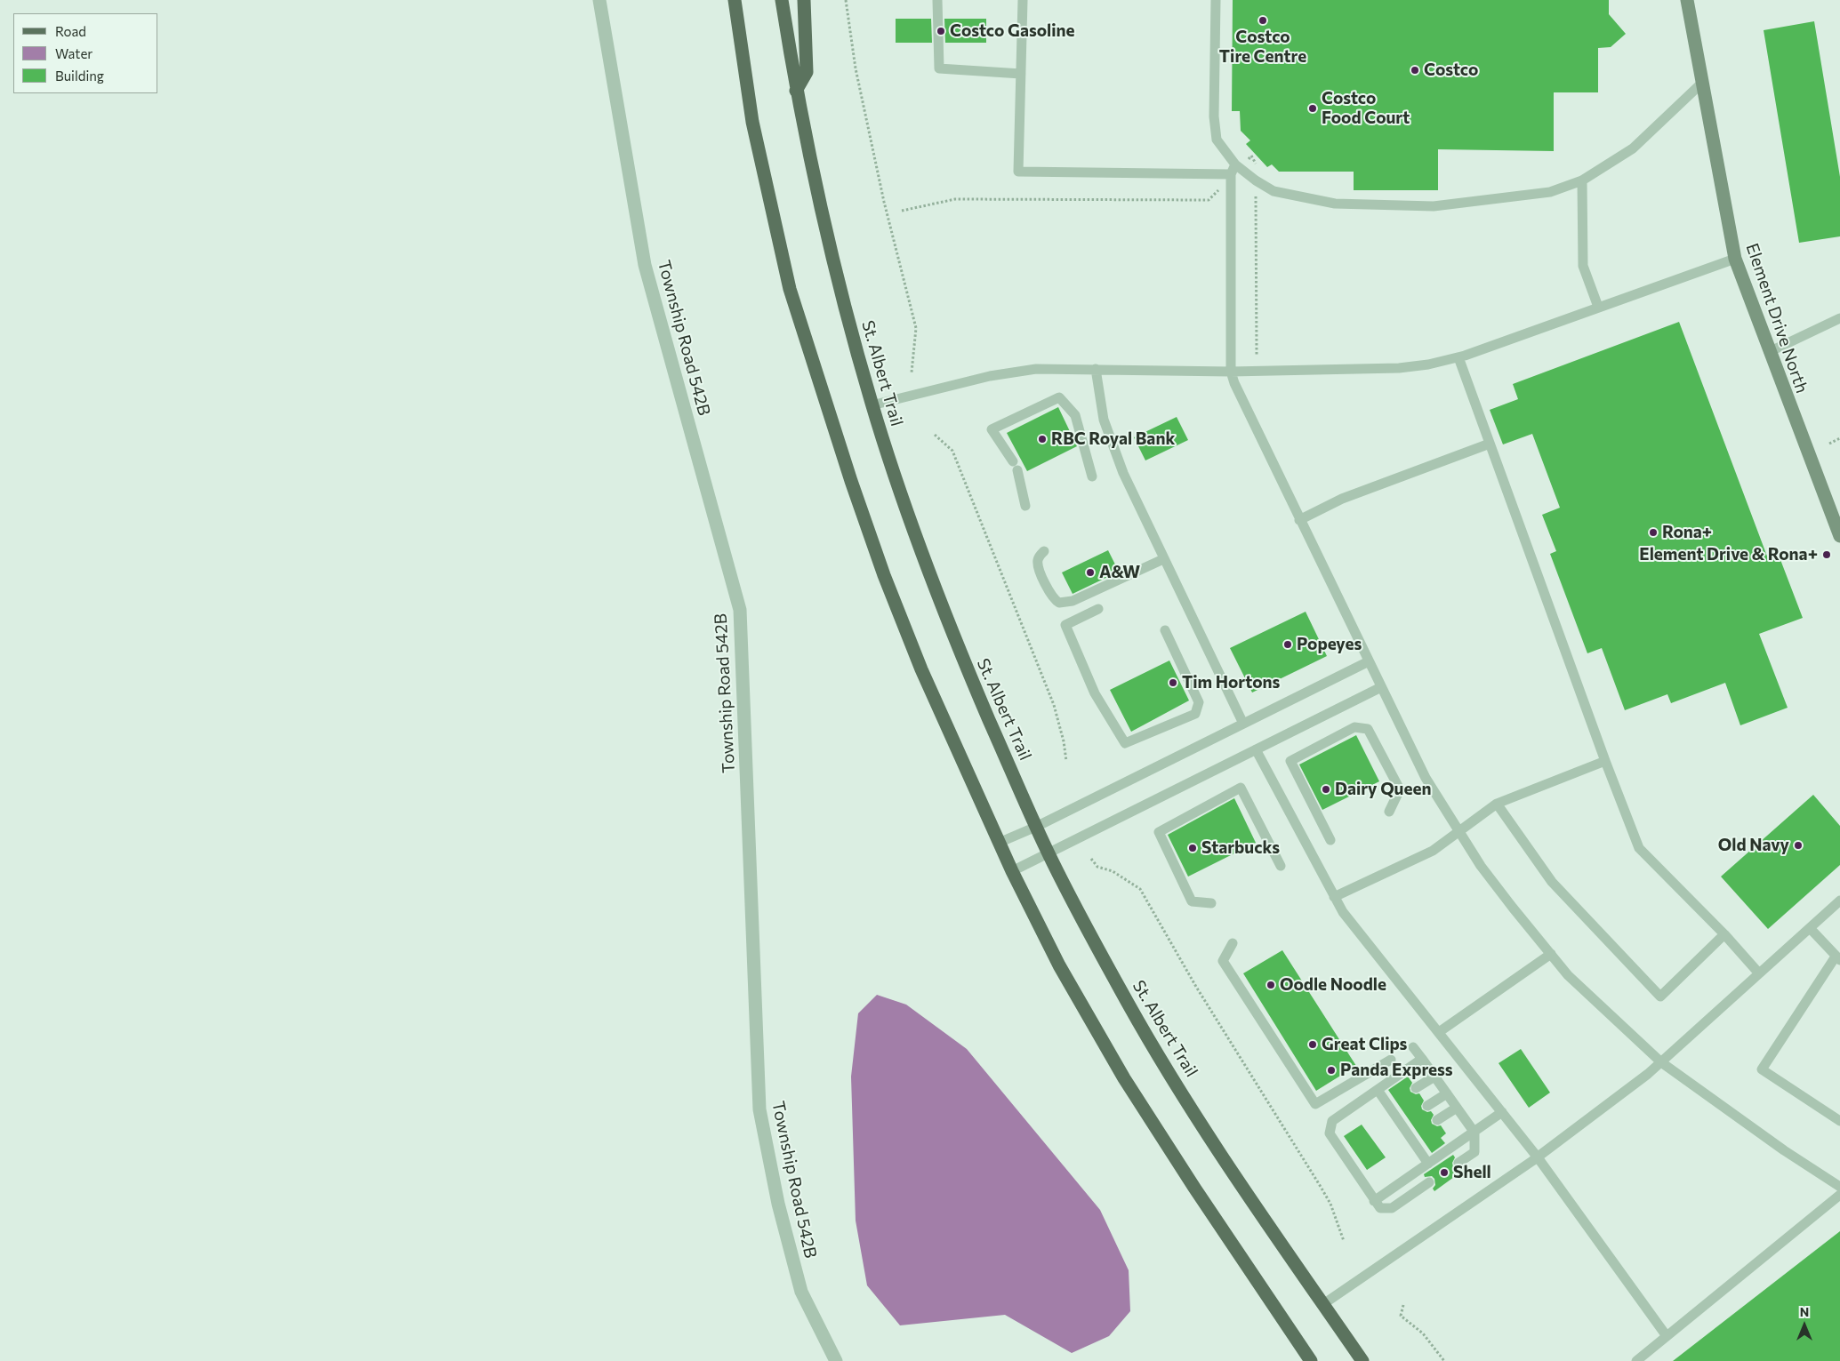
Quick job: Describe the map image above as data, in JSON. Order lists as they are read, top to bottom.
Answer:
{
  "streets": {
    "main road": ["St. Albert Trail"],
    "street": ["Element Drive North", "Township Road 542B"]
  },
  "places": [
    "Costco Tire Centre",
    "Costco Gasoline",
    "Costco",
    "Costco Food Court",
    "RBC Royal Bank",
    "Rona+",
    "Element Drive & Rona+",
    "A&W",
    "Popeyes",
    "Tim Hortons",
    "Dairy Queen",
    "Old Navy",
    "Starbucks",
    "Oodle Noodle",
    "Great Clips",
    "Panda Express",
    "Shell"
  ],
  "legend": ["Road", "Water", "Building"],
  "north": "top"
}
